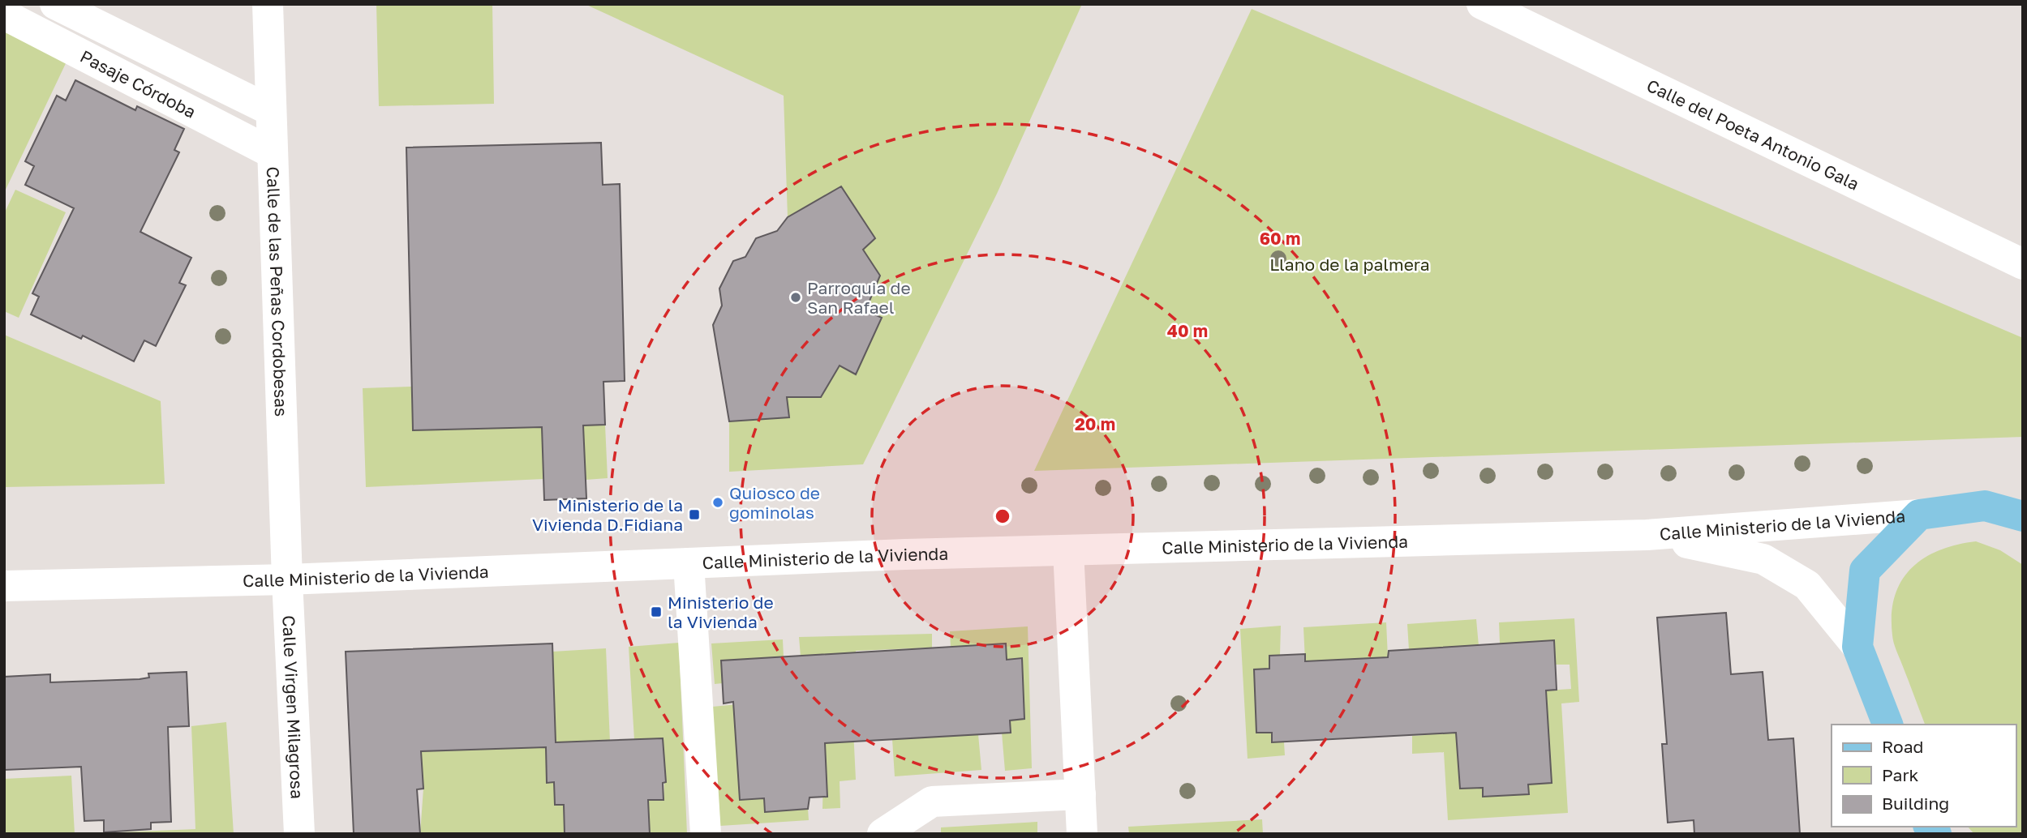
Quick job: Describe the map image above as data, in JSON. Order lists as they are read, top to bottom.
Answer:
{
  "streets": {
    "street": [
      "Pasaje Córdoba",
      "Calle del Poeta Antonio Gala",
      "Calle de las Peñas Cordobesas",
      "Calle Ministerio de la Vivienda",
      "Calle Virgen Milagrosa"
    ]
  },
  "crossings": [
    ["Pasaje Córdoba", "Calle de las Peñas Cordobesas"],
    ["Calle de las Peñas Cordobesas", "Calle Ministerio de la Vivienda"],
    ["Calle de las Peñas Cordobesas", "Calle Virgen Milagrosa"],
    ["Calle Ministerio de la Vivienda", "Calle Virgen Milagrosa"]
  ],
  "parks": ["Llano de la palmera"],
  "places": {
    "other": ["Parroquia de San Rafael", "Quiosco de gominolas"],
    "transit": ["Ministerio de la Vivienda D.Fidiana", "Ministerio de la Vivienda"]
  },
  "legend": ["Road", "Park", "Building"],
  "rings": ["60 m", "40 m", "20 m"]
}
